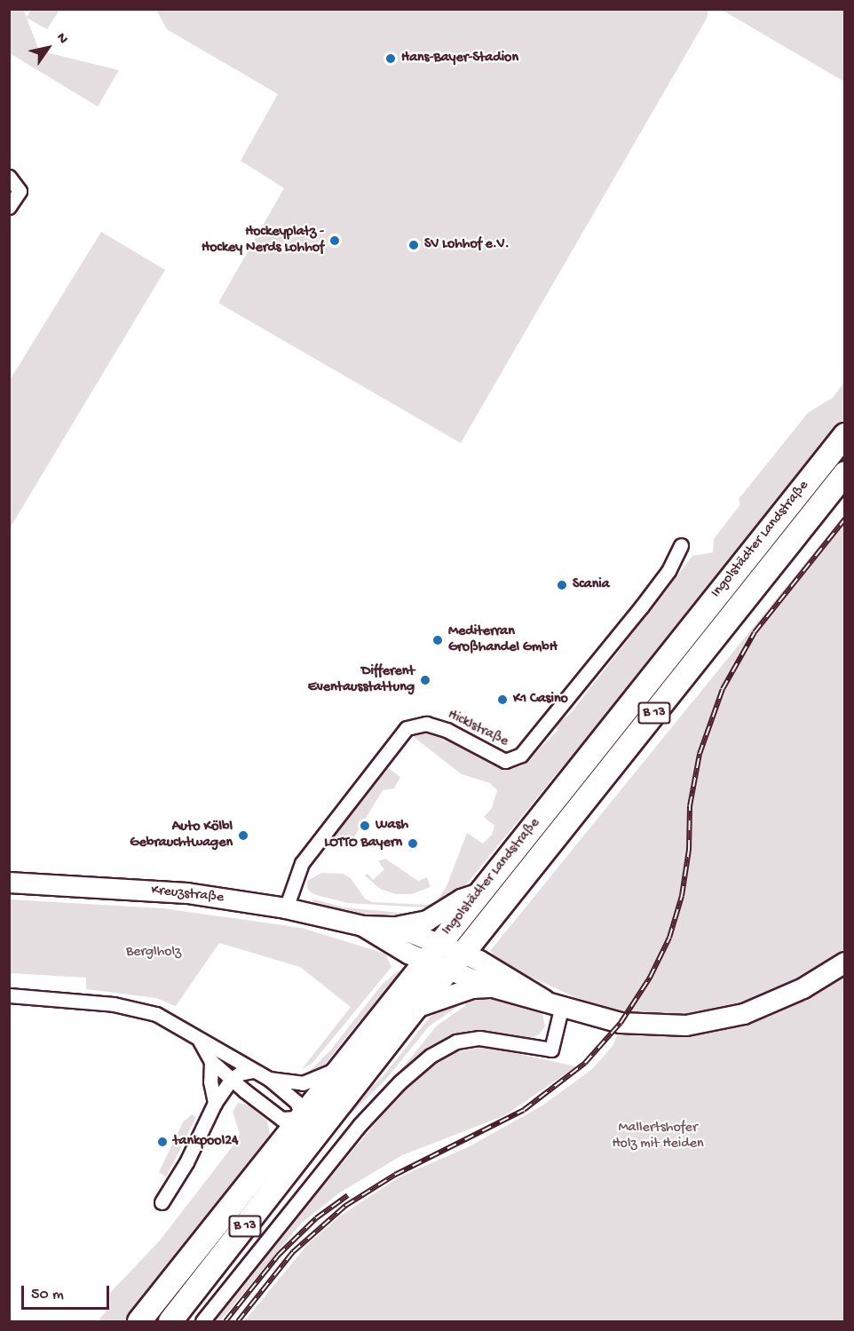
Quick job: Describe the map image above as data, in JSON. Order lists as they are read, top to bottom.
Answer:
{
  "streets": {
    "main road": ["Ingolstädter Landstraße", "B 13", "Kreuzstraße"],
    "street": ["Hicklstraße"]
  },
  "crossings": [
    ["Ingolstädter Landstraße", "Kreuzstraße"],
    ["Hicklstraße", "Kreuzstraße"]
  ],
  "parks": ["Berglholz", "Mallertshofer Holz mit Heiden"],
  "places": [
    "Hans-Bayer-Stadion",
    "Hockeyplatz - Hockey Nerds Lohhof",
    "SV Lohhof e.V.",
    "Scania",
    "Mediterran Großhandel GmbH",
    "Different Eventausstattung",
    "K1 Casino",
    "Wash",
    "Auto Kölbl Gebrauchtwagen",
    "LOTTO Bayern",
    "tankpool24"
  ],
  "scale_bar": "50 m",
  "north": "top right"
}
